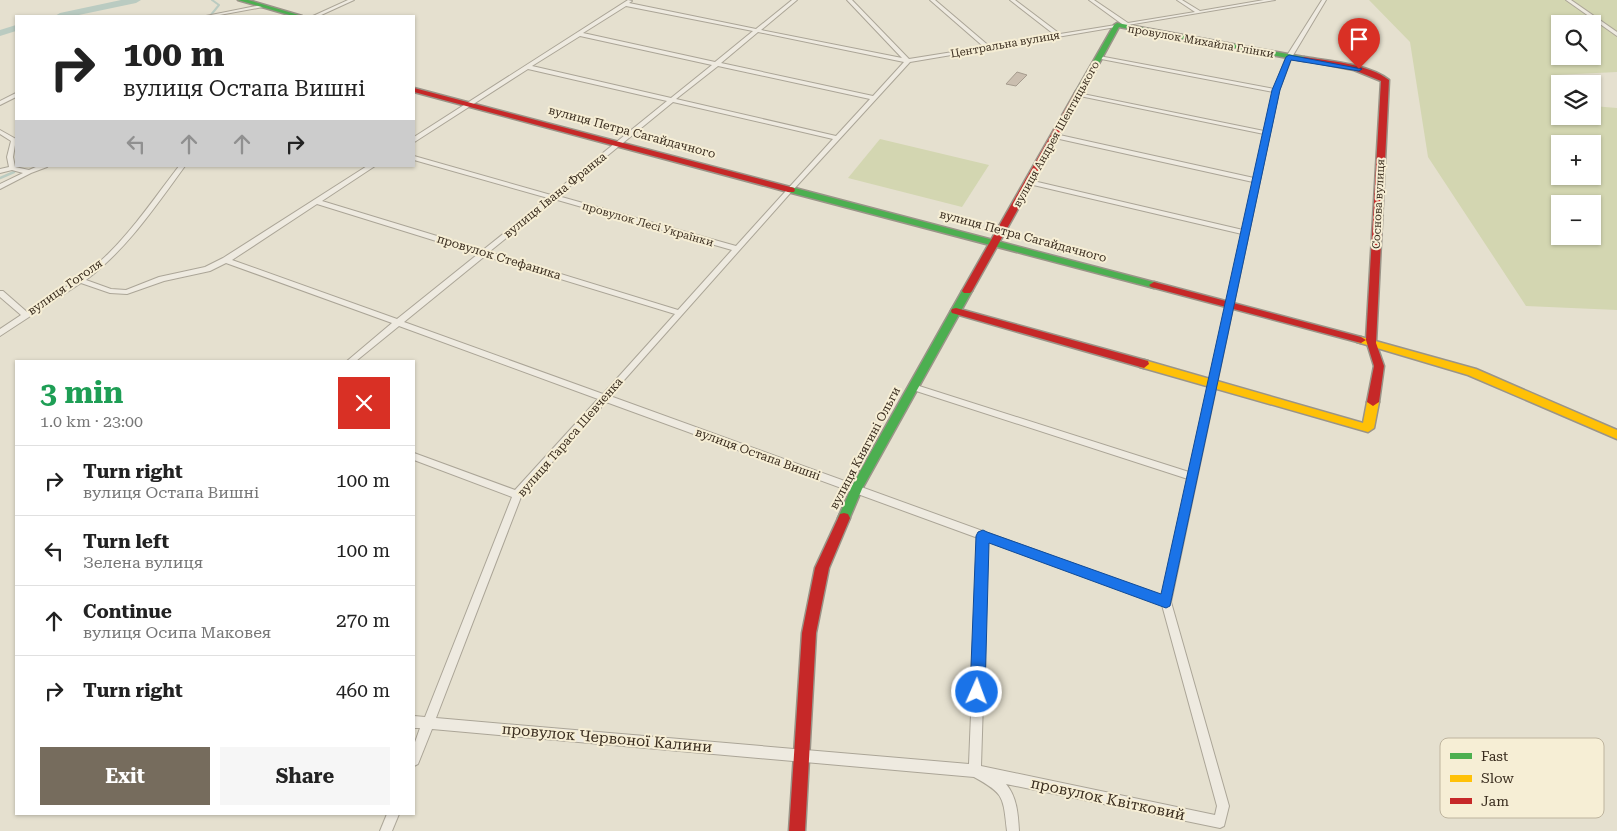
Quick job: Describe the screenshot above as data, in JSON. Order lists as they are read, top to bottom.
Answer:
{
  "streets": {
    "street": [
      "провулок Михайла Глінки",
      "Центральна вулиця",
      "вулиця Петра Сагайдачного",
      "вулиця Андрея Шептицького",
      "вулиця Івана Франка",
      "Соснова вулиця",
      "провулок Лесі Українки",
      "провулок Стефаника",
      "вулиця Гоголя",
      "вулиця Тараса Шевченка",
      "вулиця Княгині Ольги",
      "вулиця Остапа Вишні",
      "провулок Червоної Калини",
      "провулок Квітковий"
    ]
  },
  "crossings": [
    ["провулок Михайла Глінки", "Центральна вулиця"],
    ["провулок Михайла Глінки", "вулиця Андрея Шептицького"],
    ["провулок Михайла Глінки", "Соснова вулиця"],
    ["Центральна вулиця", "вулиця Андрея Шептицького"],
    ["вулиця Петра Сагайдачного", "вулиця Андрея Шептицького"],
    ["вулиця Петра Сагайдачного", "вулиця Івана Франка"],
    ["вулиця Петра Сагайдачного", "Соснова вулиця"],
    ["вулиця Петра Сагайдачного", "вулиця Тараса Шевченка"],
    ["вулиця Петра Сагайдачного", "вулиця Княгині Ольги"],
    ["вулиця Андрея Шептицького", "вулиця Княгині Ольги"],
    ["вулиця Івана Франка", "провулок Лесі Українки"],
    ["вулиця Івана Франка", "провулок Стефаника"],
    ["вулиця Івана Франка", "вулиця Остапа Вишні"],
    ["провулок Лесі Українки", "вулиця Тараса Шевченка"],
    ["провулок Стефаника", "вулиця Тараса Шевченка"],
    ["вулиця Тараса Шевченка", "вулиця Остапа Вишні"],
    ["вулиця Тараса Шевченка", "провулок Червоної Калини"],
    ["вулиця Княгині Ольги", "вулиця Остапа Вишні"],
    ["вулиця Княгині Ольги", "провулок Червоної Калини"],
    ["вулиця Княгині Ольги", "провулок Квітковий"],
    ["вулиця Остапа Вишні", "провулок Квітковий"],
    ["провулок Червоної Калини", "провулок Квітковий"]
  ],
  "legend": ["Fast", "Slow", "Jam"],
  "page": {
    "map_buttons": ["+", "−"],
    "turn": ["100 m", "вулиця Остапа Вишні"],
    "heading": ["3 min", "1.0 km · 23:00"],
    "list": [
      {
        "name": "Turn right",
        "note": "вулиця Остапа Вишні",
        "value": "100 m"
      },
      {
        "name": "Turn left",
        "note": "Зелена вулиця",
        "value": "100 m"
      },
      {
        "name": "Continue",
        "note": "вулиця Осипа Маковея",
        "value": "270 m"
      },
      {
        "name": "Turn right",
        "value": "460 m"
      }
    ],
    "buttons": ["Exit", "Share"]
  }
}
